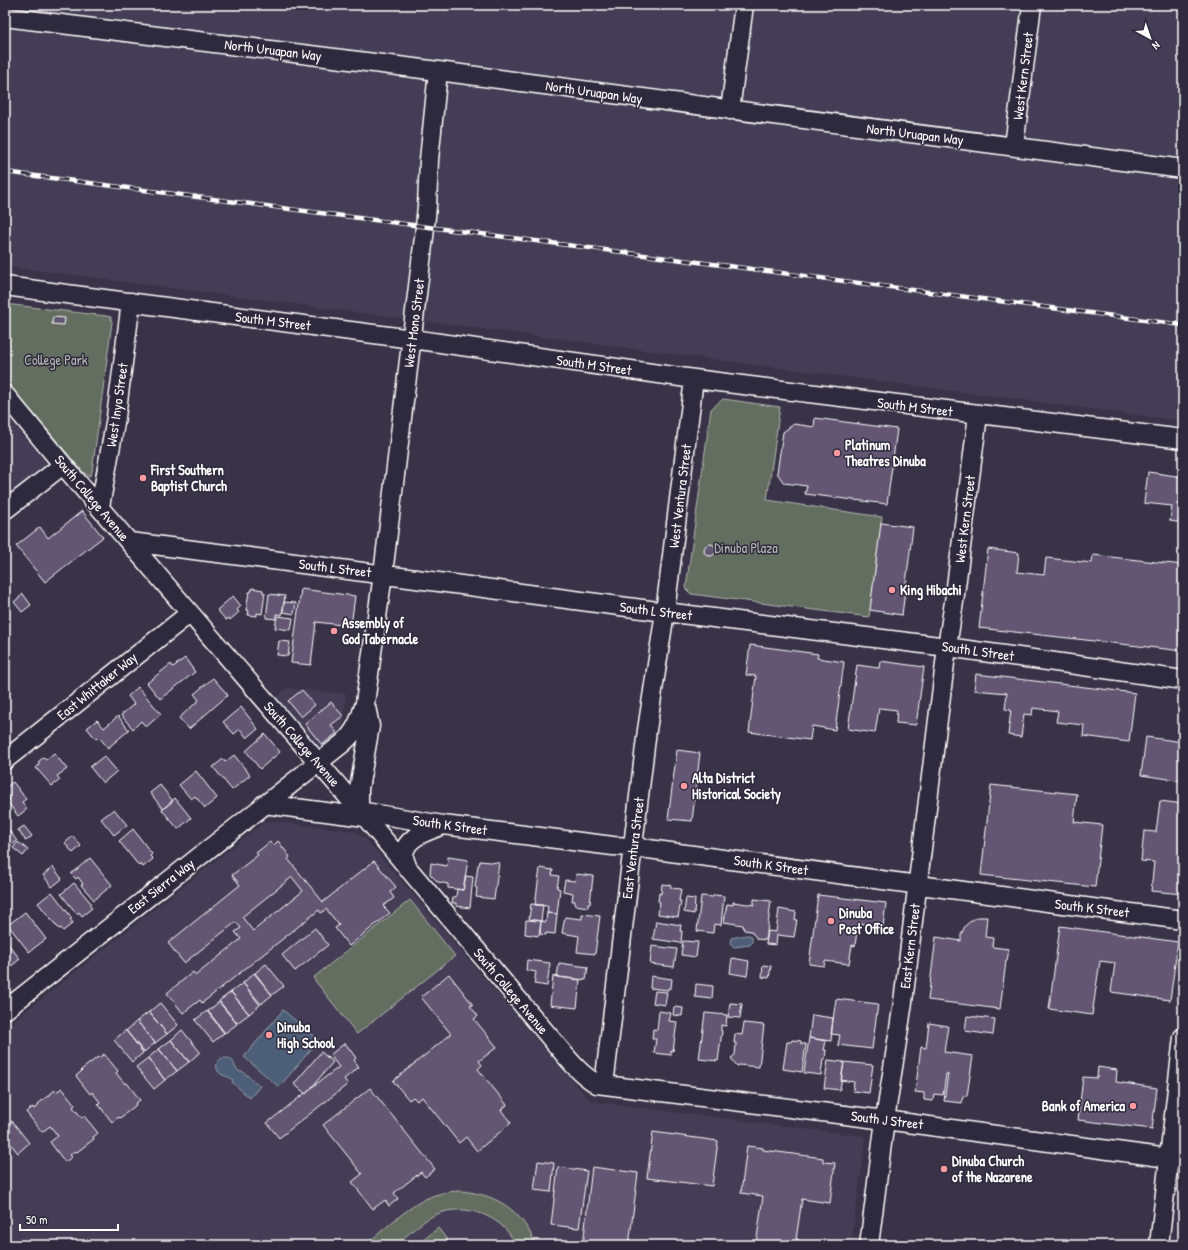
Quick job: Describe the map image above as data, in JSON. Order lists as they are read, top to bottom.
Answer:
{
  "streets": {
    "street": [
      "North Uruapan Way",
      "West Kern Street",
      "South M Street",
      "West Mono Street",
      "West Inyo Street",
      "West Ventura Street",
      "South College Avenue",
      "South L Street",
      "East Whittaker Way",
      "South K Street",
      "East Ventura Street",
      "East Sierra Way",
      "East Kern Street",
      "South J Street"
    ]
  },
  "crossings": [
    ["North Uruapan Way", "West Kern Street"],
    ["North Uruapan Way", "West Mono Street"],
    ["West Kern Street", "South M Street"],
    ["West Kern Street", "South L Street"],
    ["West Kern Street", "East Kern Street"],
    ["South M Street", "West Mono Street"],
    ["South M Street", "West Inyo Street"],
    ["South M Street", "West Ventura Street"],
    ["West Mono Street", "South L Street"],
    ["West Mono Street", "East Sierra Way"],
    ["West Inyo Street", "South College Avenue"],
    ["West Ventura Street", "South L Street"],
    ["West Ventura Street", "East Ventura Street"],
    ["South College Avenue", "South L Street"],
    ["South College Avenue", "East Whittaker Way"],
    ["South College Avenue", "South K Street"],
    ["South College Avenue", "East Ventura Street"],
    ["South College Avenue", "East Sierra Way"],
    ["South College Avenue", "South J Street"],
    ["South L Street", "East Ventura Street"],
    ["South L Street", "East Kern Street"],
    ["South K Street", "East Ventura Street"],
    ["South K Street", "East Sierra Way"],
    ["South K Street", "East Kern Street"],
    ["East Ventura Street", "South J Street"],
    ["East Kern Street", "South J Street"]
  ],
  "parks": ["College Park", "Dinuba Plaza"],
  "places": [
    "Platinum Theatres Dinuba",
    "First Southern Baptist Church",
    "King Hibachi",
    "Assembly of God Tabernacle",
    "Alta District Historical Society",
    "Dinuba Post Office",
    "Dinuba High School",
    "Bank of America",
    "Dinuba Church of the Nazarene"
  ],
  "scale_bar": "50 m",
  "north": "bottom right"
}
